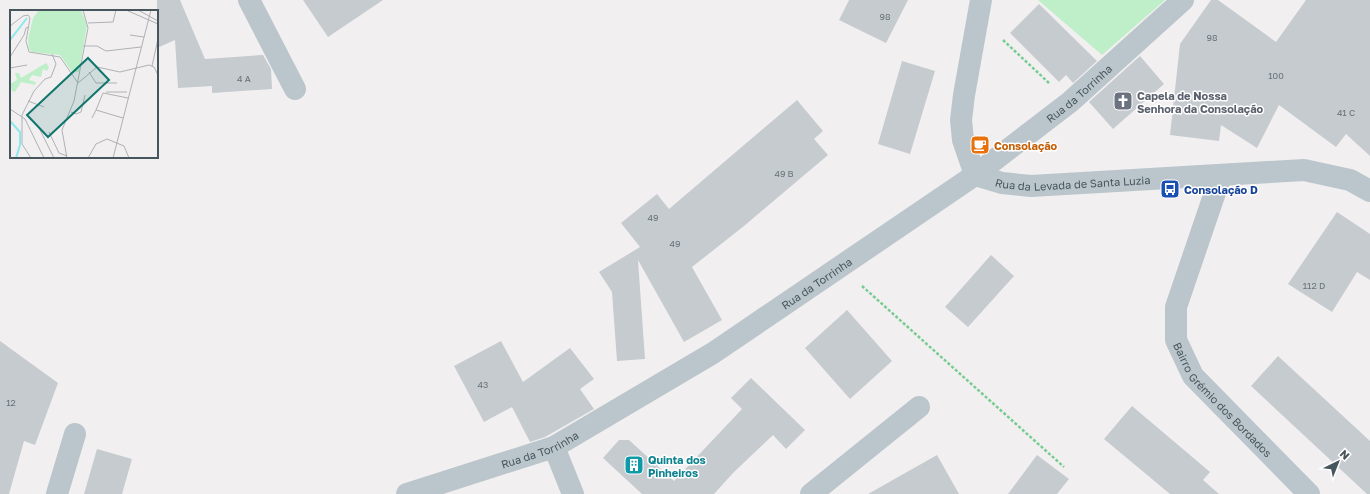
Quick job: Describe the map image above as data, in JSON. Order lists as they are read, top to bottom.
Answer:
{
  "streets": {
    "street": ["Rua da Torrinha", "Rua da Levada de Santa Luzia", "Bairro Grémio dos Bordados"]
  },
  "crossings": [
    ["Rua da Torrinha", "Rua da Levada de Santa Luzia"],
    ["Rua da Levada de Santa Luzia", "Bairro Grémio dos Bordados"]
  ],
  "places": {
    "church": ["Capela de Nossa Senhora da Consolação"],
    "cafe": ["Consolação"],
    "bus stop": ["Consolação D"],
    "building": ["Quinta dos Pinheiros"]
  },
  "house_numbers": [
    "98",
    "98",
    "100",
    "4 A",
    "41 C",
    "49 B",
    "49",
    "49",
    "112 D",
    "43",
    "12"
  ],
  "north": "top right"
}
